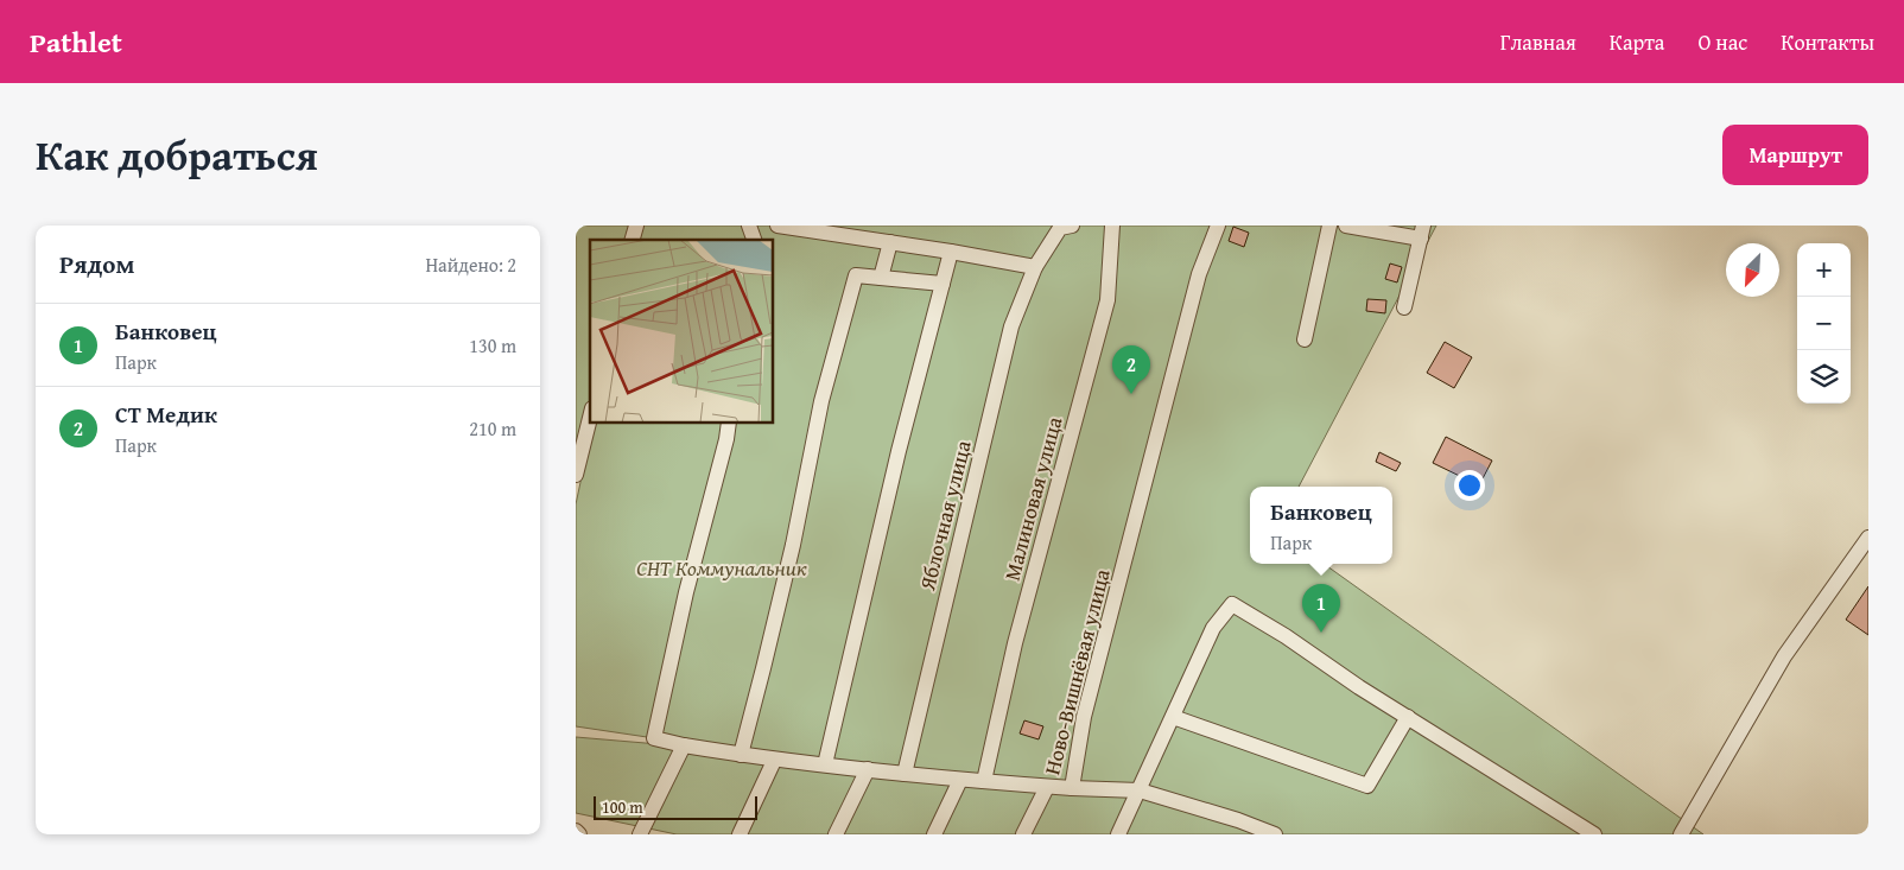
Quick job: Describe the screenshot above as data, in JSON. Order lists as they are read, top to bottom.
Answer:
{
  "streets": {
    "street": ["Малиновая улица", "Яблочная улица", "Ново-Вишнёвая улица"]
  },
  "crossings": [
    ["Малиновая улица", "Ново-Вишнёвая улица"],
    ["Яблочная улица", "Ново-Вишнёвая улица"]
  ],
  "parks": ["СНТ Коммунальник"],
  "scale_bar": "100 m",
  "north": "bottom left",
  "page": {
    "header": "Pathlet",
    "nav": [
      "Главная",
      "Карта",
      "О нас",
      "Контакты"
    ],
    "title": "Как добраться",
    "buttons": "Маршрут",
    "heading": ["Рядом", "Найдено: 2"],
    "map_buttons": ["+", "−"],
    "list": [
      {
        "mark": "1",
        "name": "Банковец",
        "note": "Парк",
        "value": "130 m"
      },
      {
        "mark": "2",
        "name": "СТ Медик",
        "note": "Парк",
        "value": "210 m"
      }
    ],
    "pins": ["2", "1"],
    "popup": ["Банковец", "Парк"],
    "scale": "100 m"
  }
}
